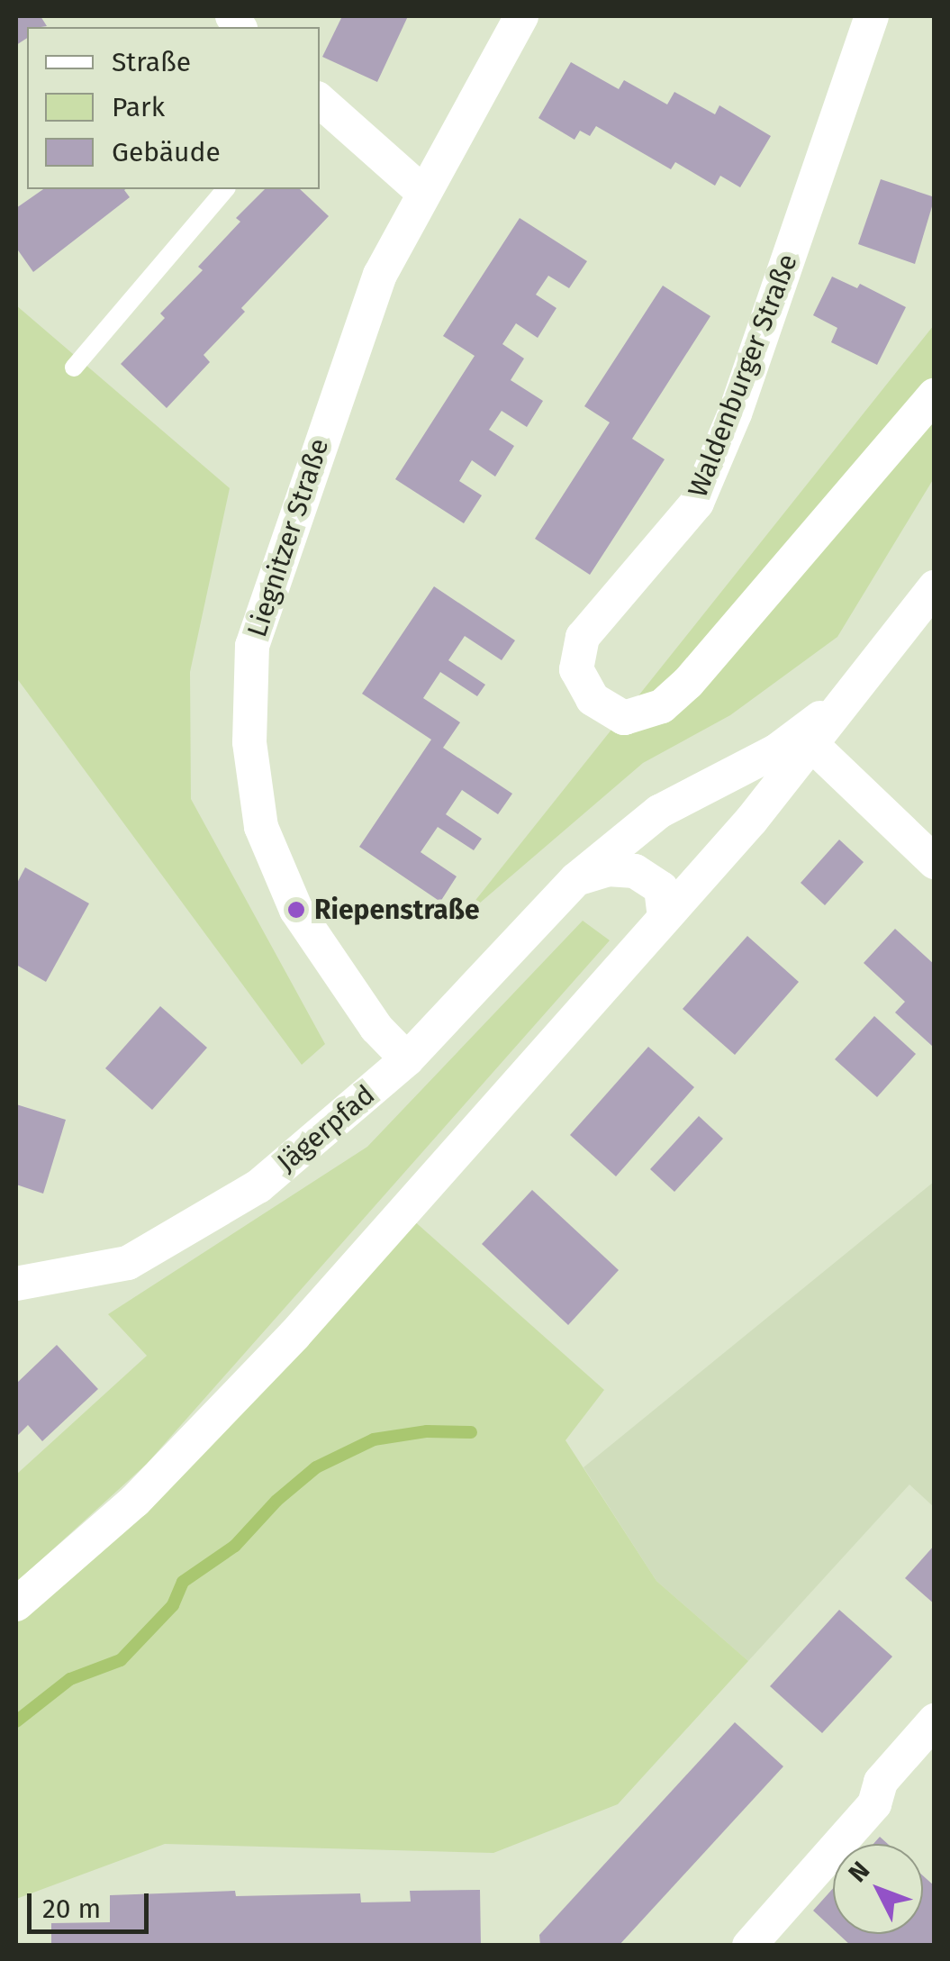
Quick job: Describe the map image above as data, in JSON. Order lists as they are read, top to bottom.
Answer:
{
  "streets": {
    "street": ["Waldenburger Straße", "Liegnitzer Straße", "Jägerpfad"]
  },
  "crossings": [
    ["Liegnitzer Straße", "Jägerpfad"]
  ],
  "places": ["Riepenstraße"],
  "legend": ["Straße", "Park", "Gebäude"],
  "scale_bar": "20 m",
  "north": "top left"
}
